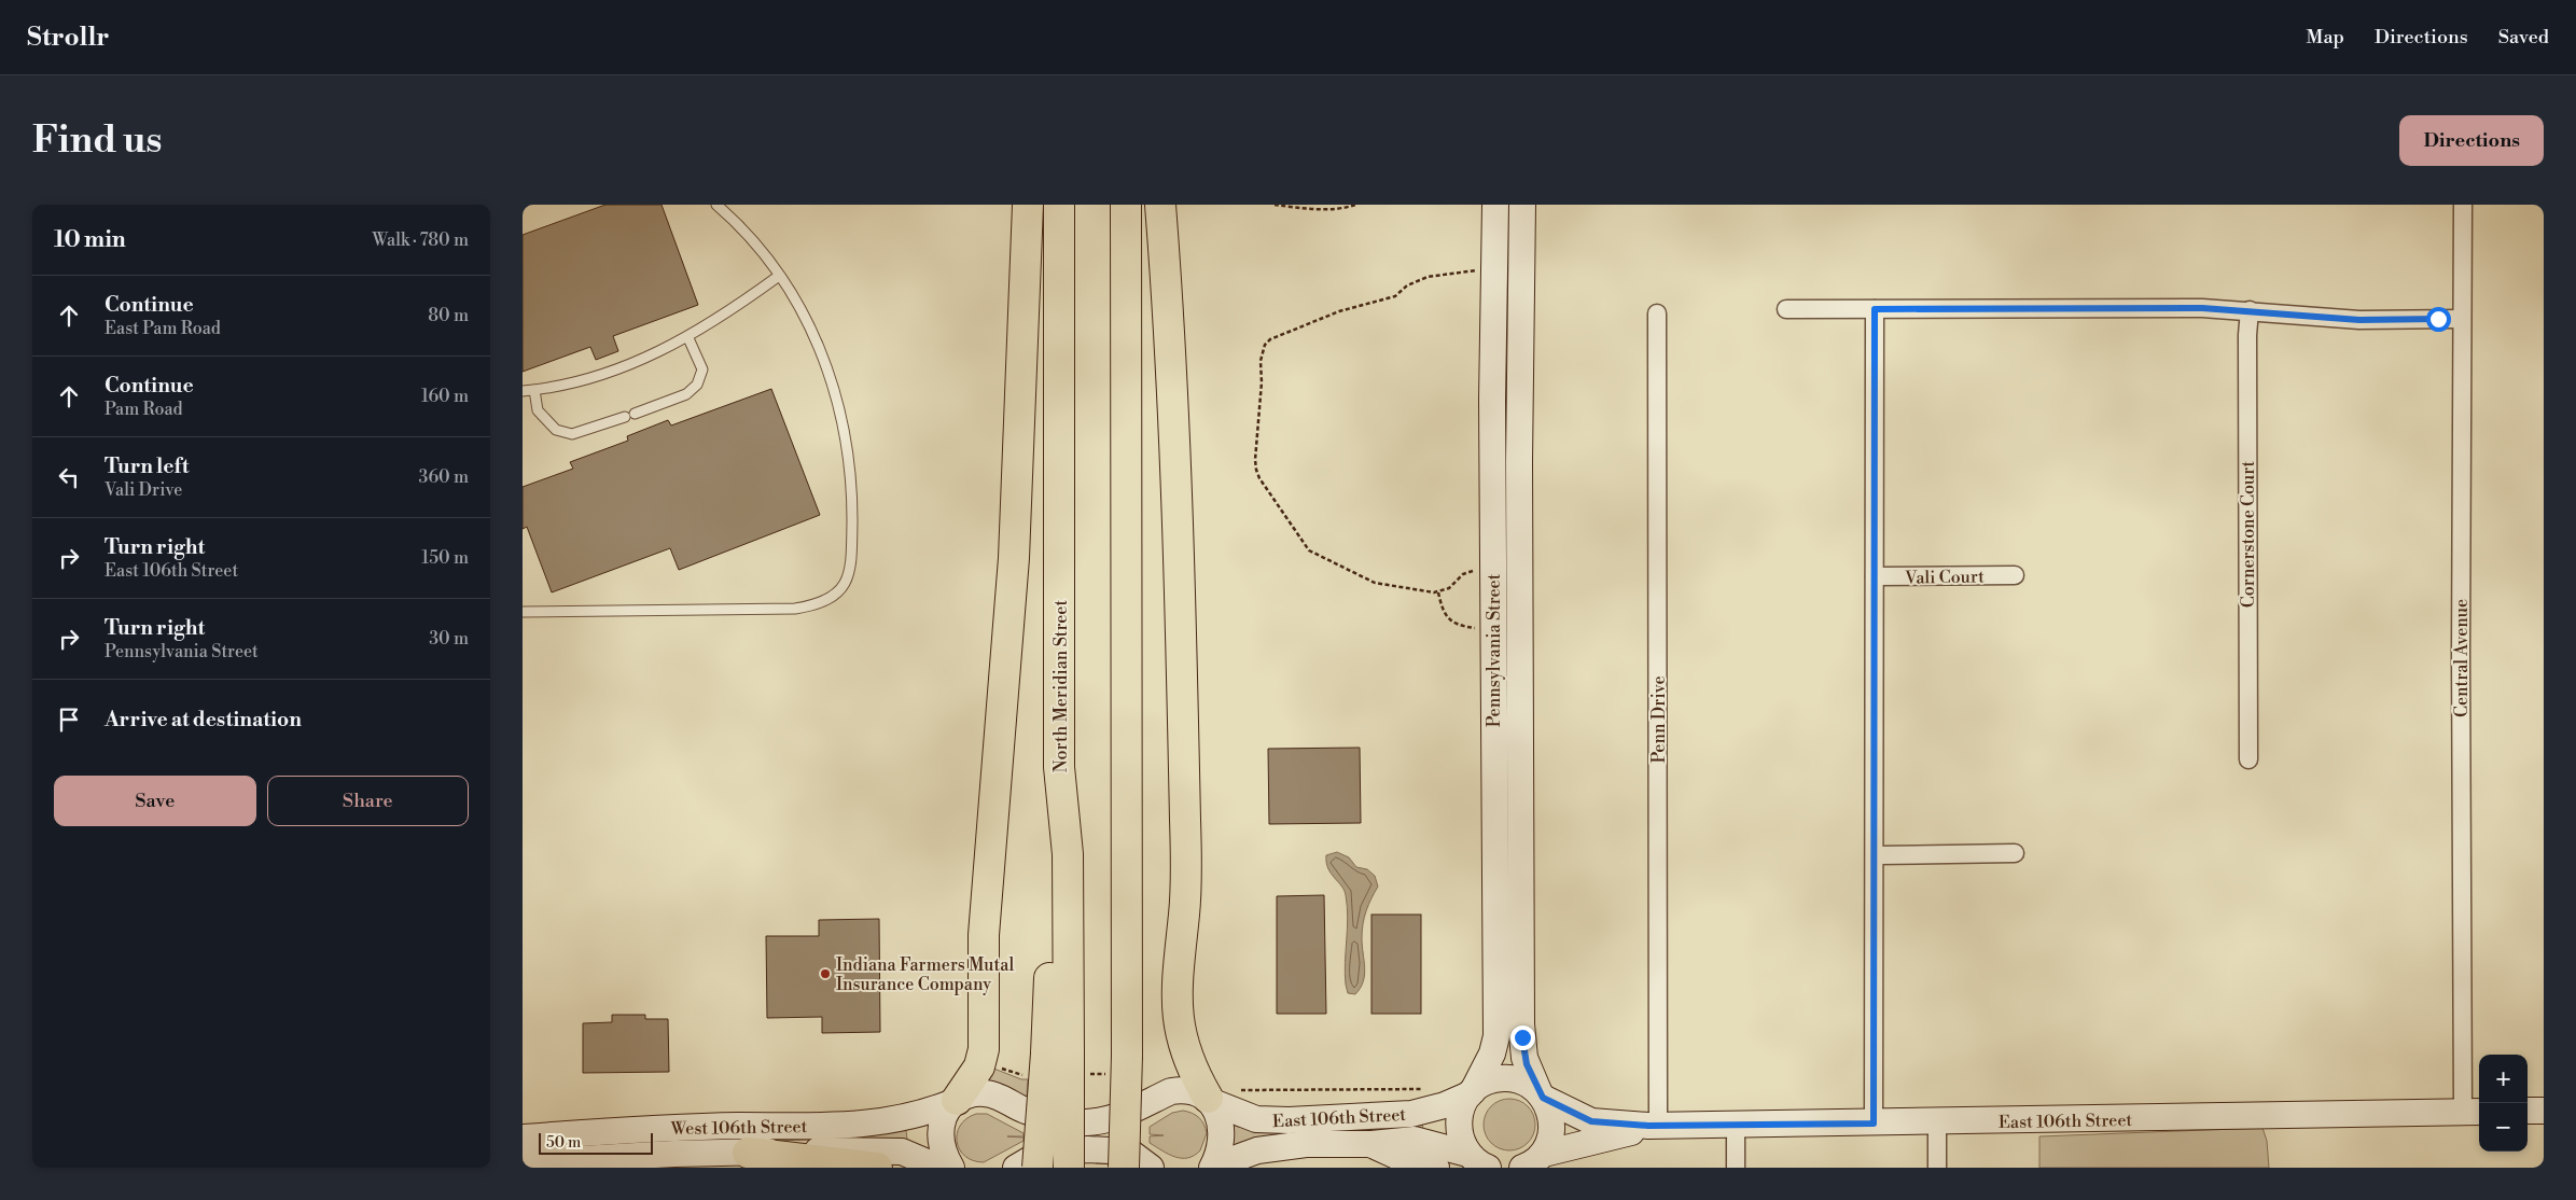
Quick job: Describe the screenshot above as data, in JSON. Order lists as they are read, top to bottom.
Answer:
{
  "streets": {
    "highway": ["North Meridian Street"],
    "street": [
      "Cornerstone Court",
      "Vali Court",
      "Pennsylvania Street",
      "Central Avenue",
      "Penn Drive",
      "East 106th Street",
      "West 106th Street"
    ]
  },
  "crossings": [
    ["Pennsylvania Street", "East 106th Street"],
    ["Central Avenue", "East 106th Street"],
    ["Penn Drive", "East 106th Street"],
    ["East 106th Street", "West 106th Street"]
  ],
  "places": ["Indiana Farmers Mutal Insurance Company"],
  "scale_bar": "50 m",
  "page": {
    "header": "Strollr",
    "nav": ["Map", "Directions", "Saved"],
    "buttons": [
      "Directions",
      ["Save", "Share"]
    ],
    "title": "Find us",
    "heading": ["10 min", "Walk · 780 m"],
    "list": [
      ["Continue", "East Pam Road", "80 m"],
      ["Continue", "Pam Road", "160 m"],
      ["Turn left", "Vali Drive", "360 m"],
      ["Turn right", "East 106th Street", "150 m"],
      ["Turn right", "Pennsylvania Street", "30 m"],
      "Arrive at destination"
    ],
    "map_buttons": ["+", "−"],
    "scale": "50 m"
  }
}
